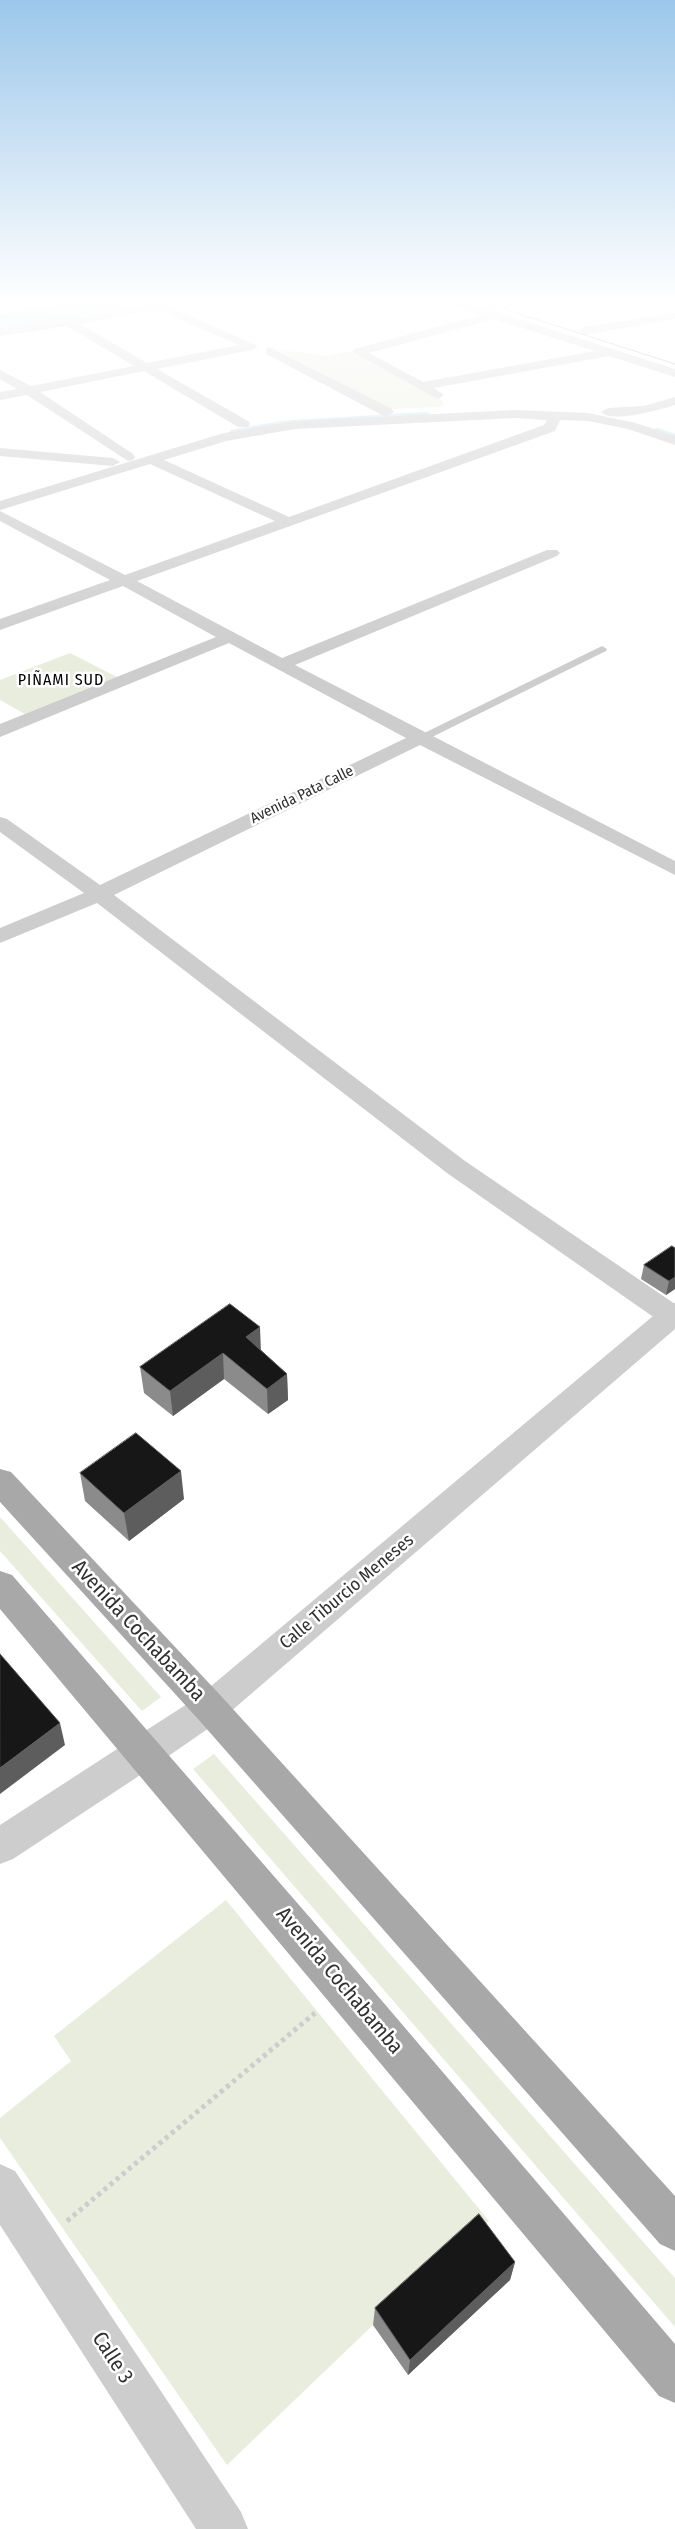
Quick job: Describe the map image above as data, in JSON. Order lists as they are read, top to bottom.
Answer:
{
  "streets": {
    "main road": ["Avenida Cochabamba"],
    "street": ["Avenida Pata Calle", "Calle Tiburcio Meneses", "Calle 3"]
  },
  "crossings": [
    ["Calle Tiburcio Meneses", "Avenida Cochabamba"]
  ],
  "districts": ["PIÑAMI SUD"]
}
